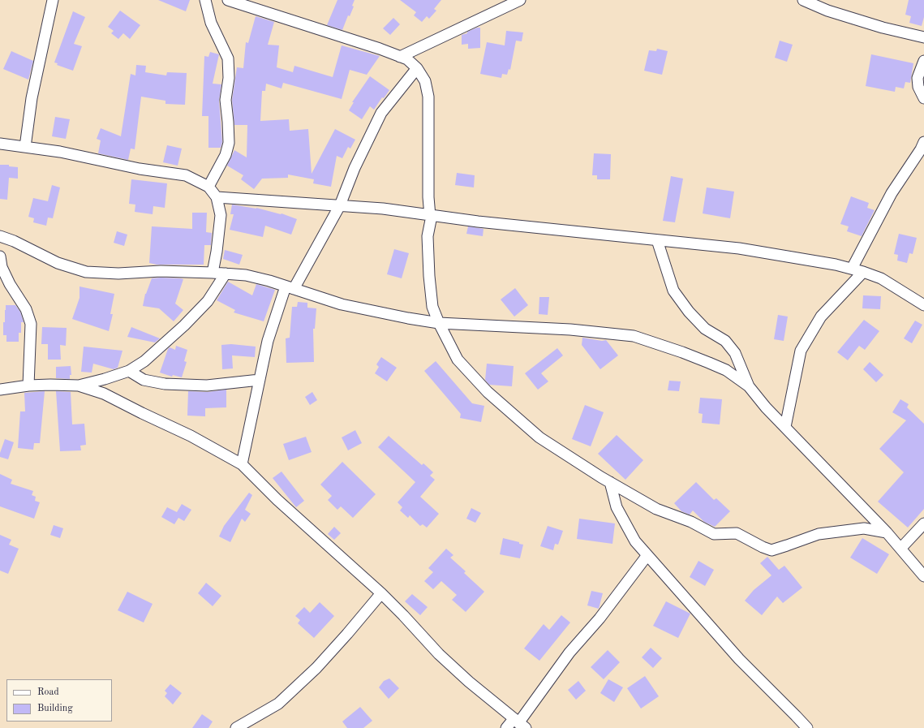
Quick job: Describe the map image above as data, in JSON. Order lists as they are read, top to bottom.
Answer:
{
  "legend": ["Road", "Building"]
}
